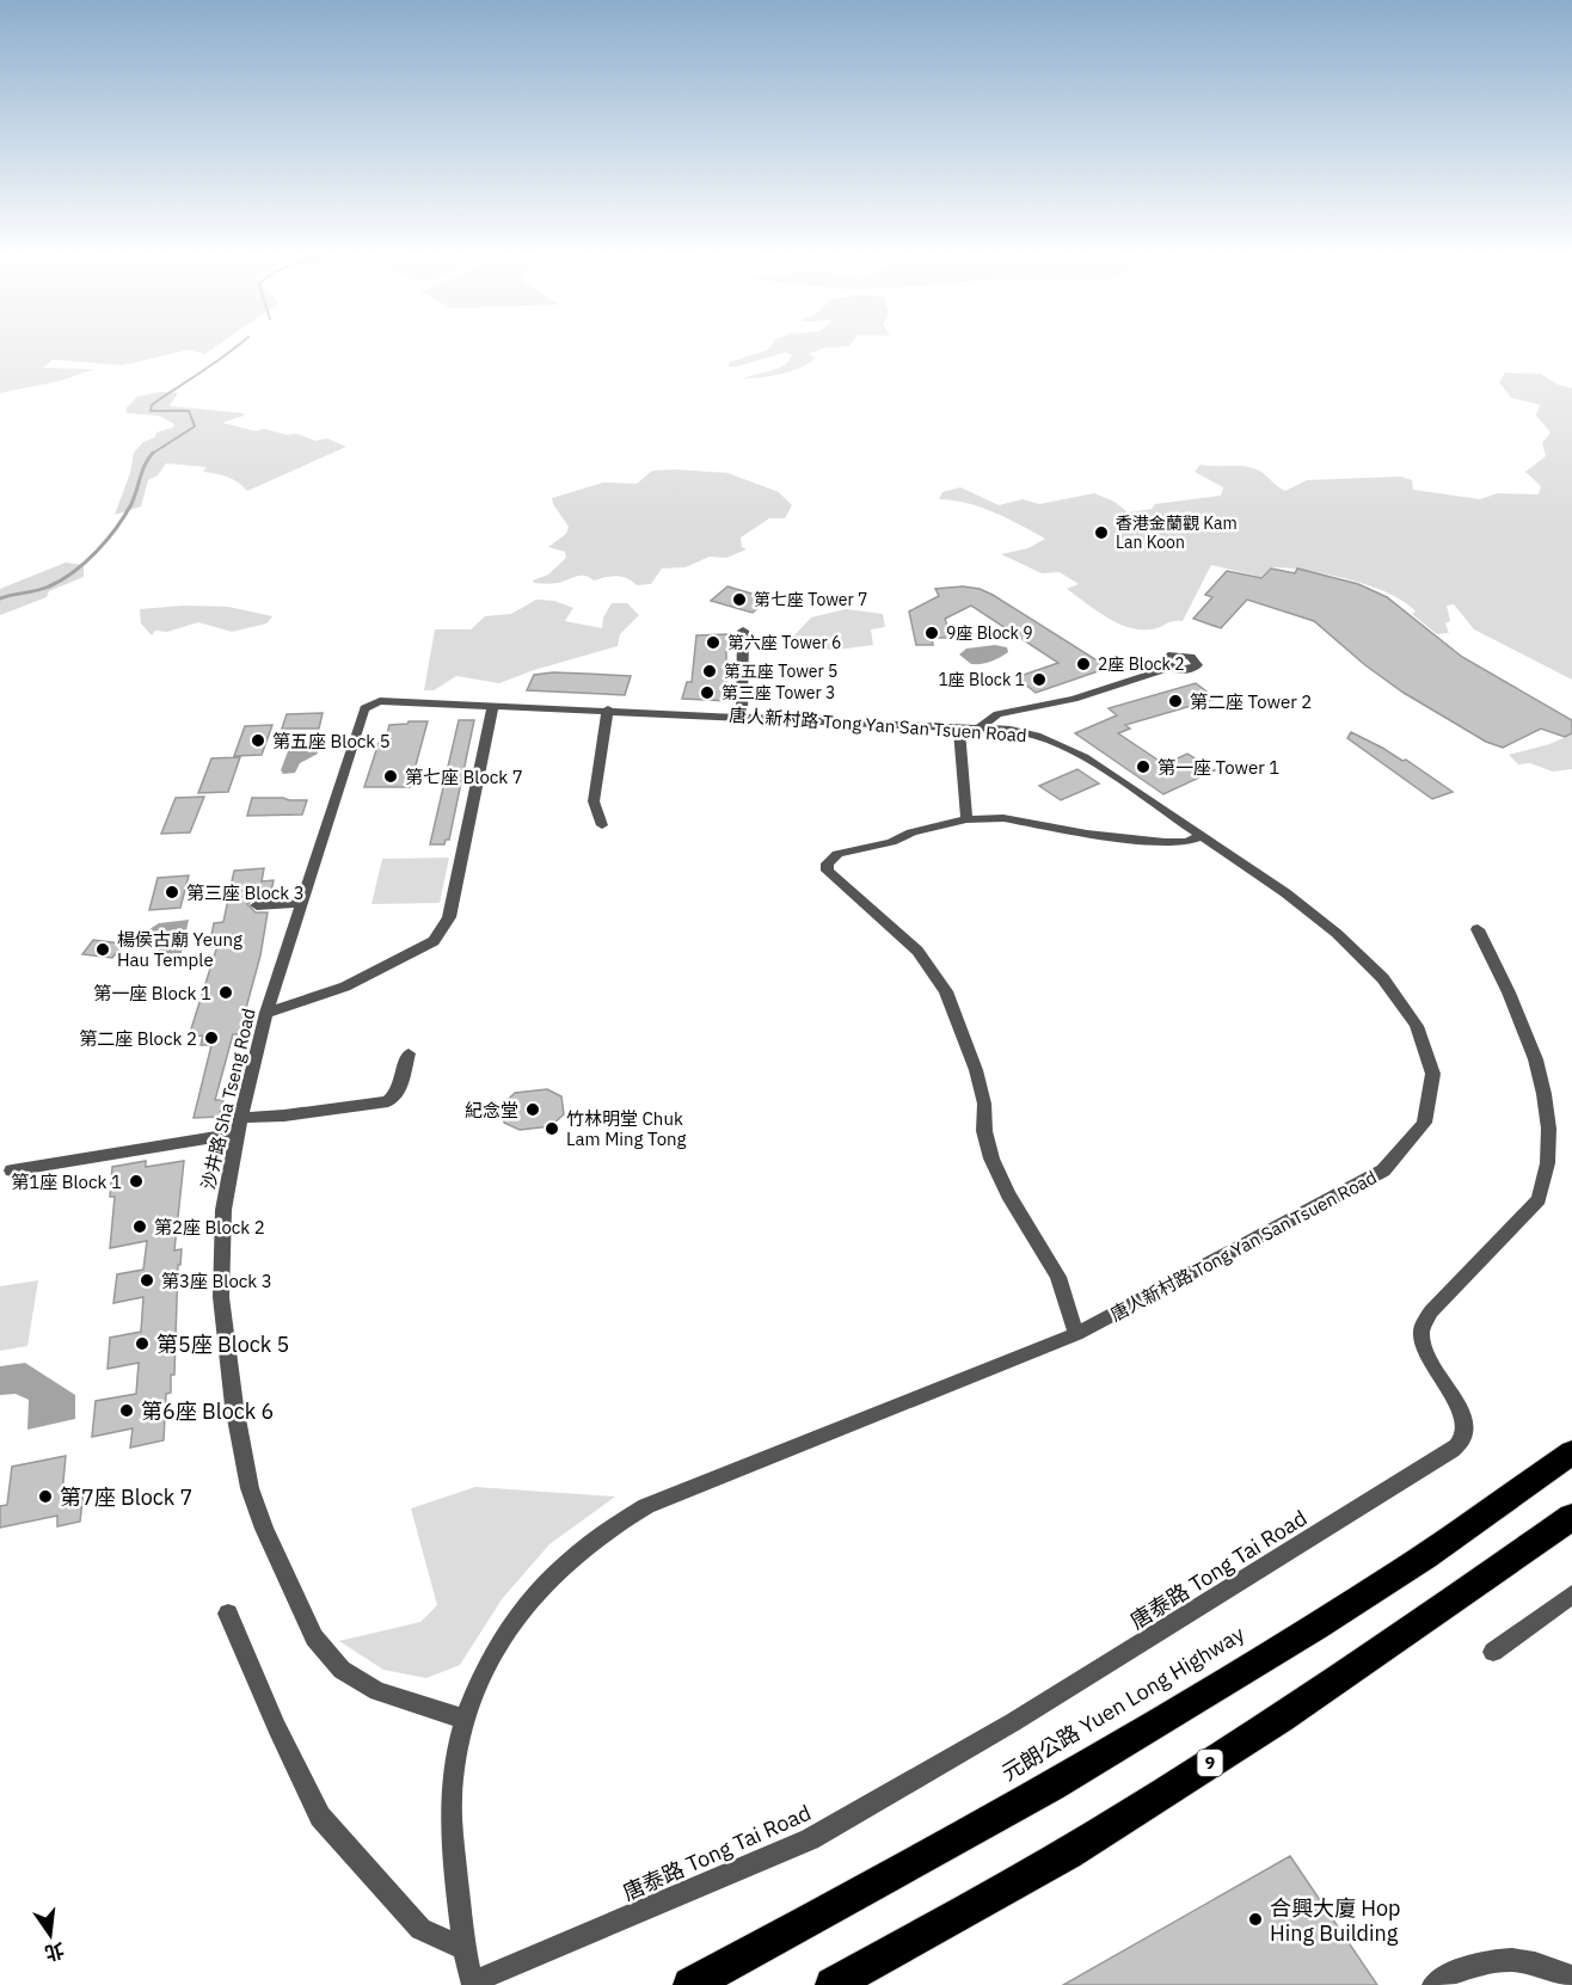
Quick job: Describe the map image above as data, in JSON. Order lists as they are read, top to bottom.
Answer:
{
  "streets": {
    "highway": ["元朗公路 Yuen Long Highway", "9"],
    "street": ["唐人新村路 Tong Yan San Tsuen Road", "沙井路 Sha Tseng Road", "唐泰路 Tong Tai Road"]
  },
  "crossings": [
    ["唐人新村路 Tong Yan San Tsuen Road", "沙井路 Sha Tseng Road"],
    ["唐人新村路 Tong Yan San Tsuen Road", "唐泰路 Tong Tai Road"]
  ],
  "places": [
    "香港金蘭觀 Kam Lan Koon",
    "第七座 Tower 7",
    "9座 Block 9",
    "第六座 Tower 6",
    "2座 Block 2",
    "第五座 Tower 5",
    "1座 Block 1",
    "第三座 Tower 3",
    "第二座 Tower 2",
    "第五座 Block 5",
    "第一座 Tower 1",
    "第七座 Block 7",
    "第三座 Block 3",
    "楊侯古廟 Yeung Hau Temple",
    "第一座 Block 1",
    "第二座 Block 2",
    "紀念堂",
    "竹林明堂 Chuk Lam Ming Tong",
    "第1座 Block 1",
    "第2座 Block 2",
    "第3座 Block 3",
    "第5座 Block 5",
    "第6座 Block 6",
    "第7座 Block 7",
    "合興大廈 Hop Hing Building"
  ],
  "north": "bottom"
}
